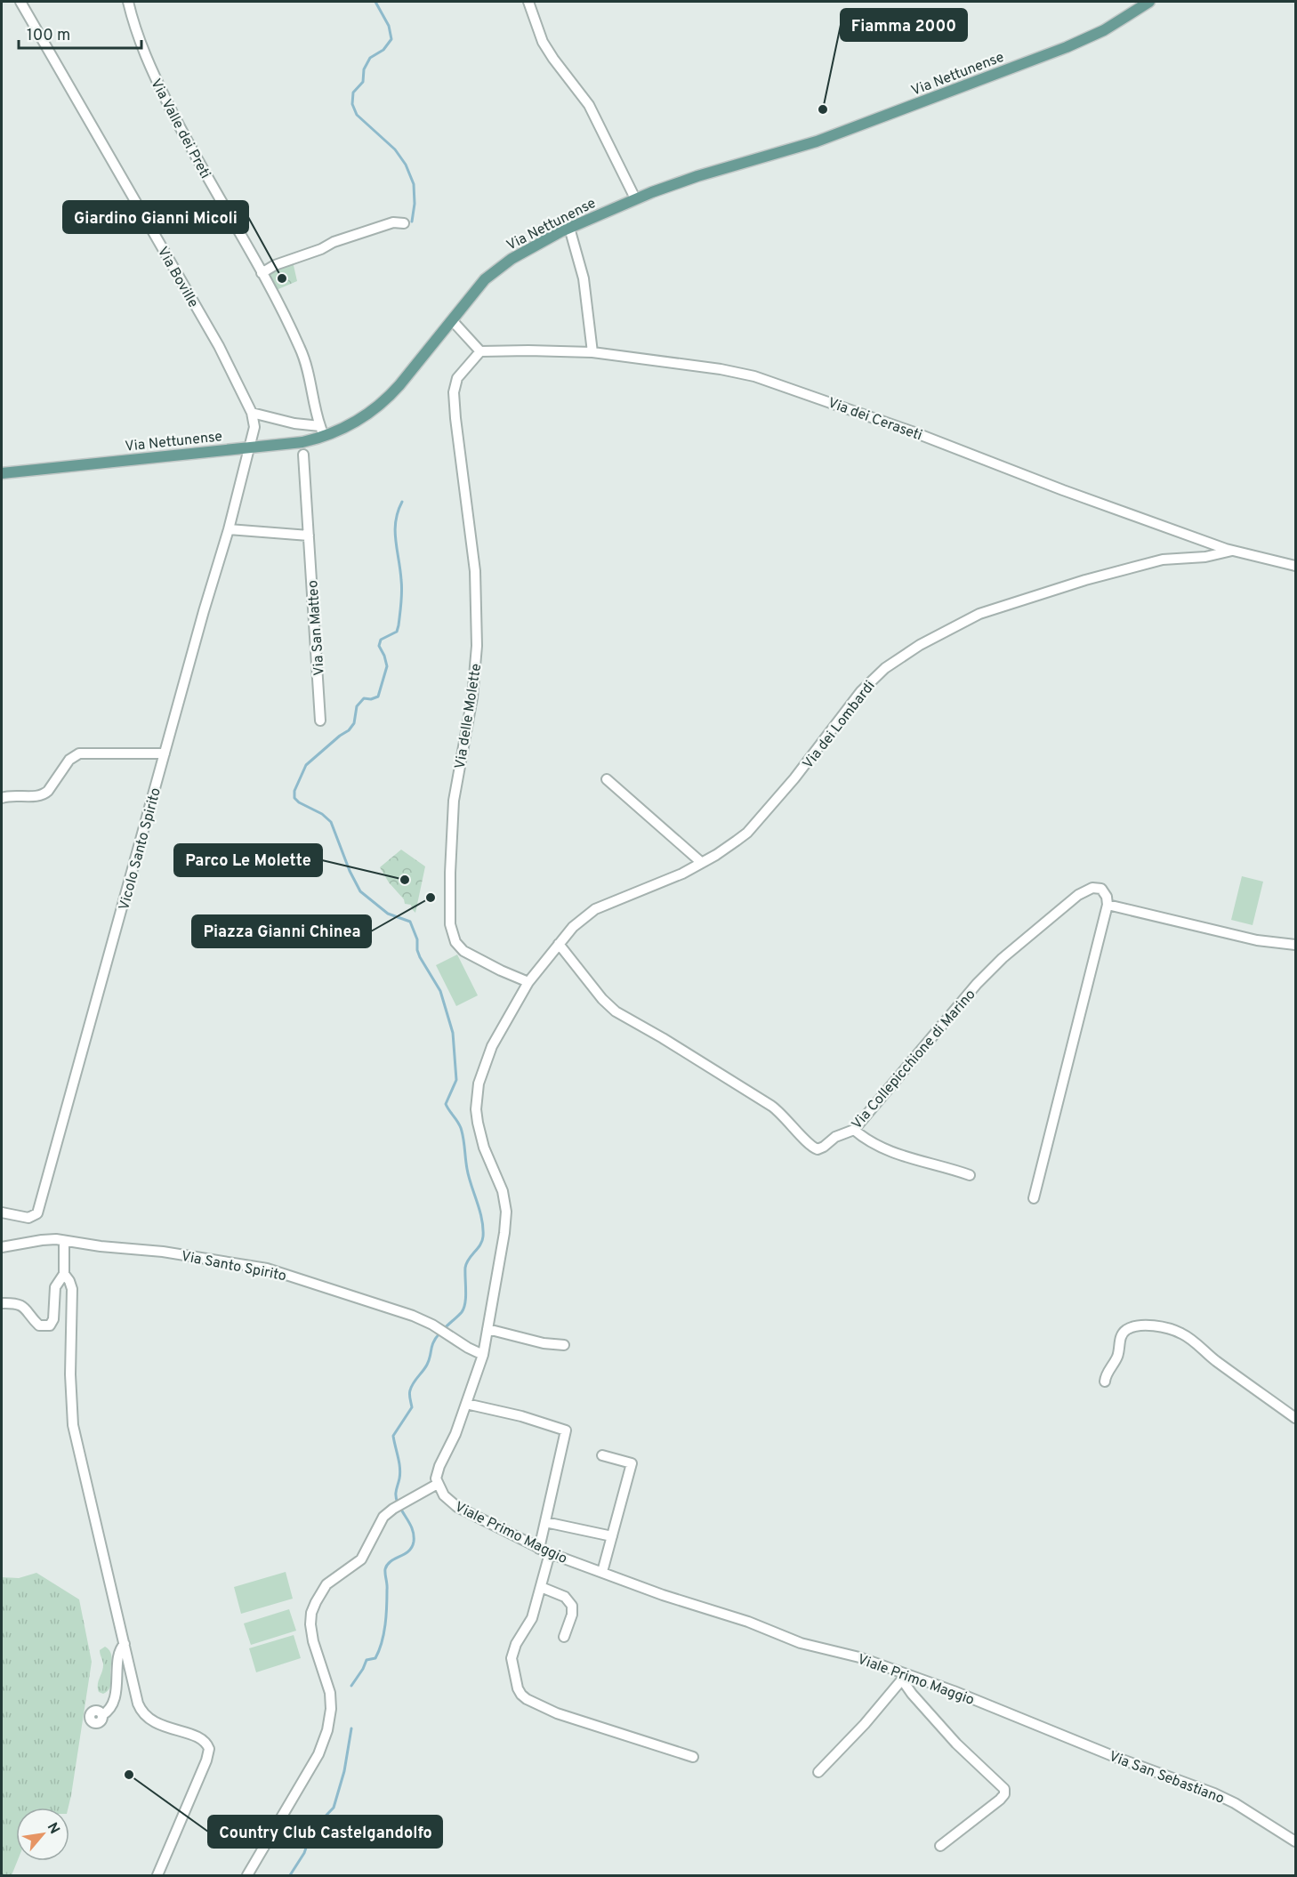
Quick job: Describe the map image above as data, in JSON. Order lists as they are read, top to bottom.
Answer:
{
  "streets": {
    "main road": ["Via Nettunense"],
    "street": [
      "Via Valle dei Preti",
      "Via Boville",
      "Via dei Ceraseti",
      "Via San Matteo",
      "Via delle Molette",
      "Via dei Lombardi",
      "Vicolo Santo Spirito",
      "Via Collepicchione di Marino",
      "Via Santo Spirito",
      "Viale Primo Maggio",
      "Via San Sebastiano"
    ]
  },
  "crossings": [
    ["Via Nettunense", "Via Valle dei Preti"],
    ["Via Nettunense", "Via Boville"],
    ["Via Nettunense", "Vicolo Santo Spirito"],
    ["Via Boville", "Vicolo Santo Spirito"],
    ["Via dei Ceraseti", "Via delle Molette"],
    ["Via dei Ceraseti", "Via dei Lombardi"],
    ["Via delle Molette", "Via dei Lombardi"],
    ["Via dei Lombardi", "Via Collepicchione di Marino"],
    ["Viale Primo Maggio", "Via San Sebastiano"]
  ],
  "places": [
    "Fiamma 2000",
    "Giardino Gianni Micoli",
    "Parco Le Molette",
    "Piazza Gianni Chinea",
    "Country Club Castelgandolfo"
  ],
  "scale_bar": "100 m",
  "north": "top right"
}
